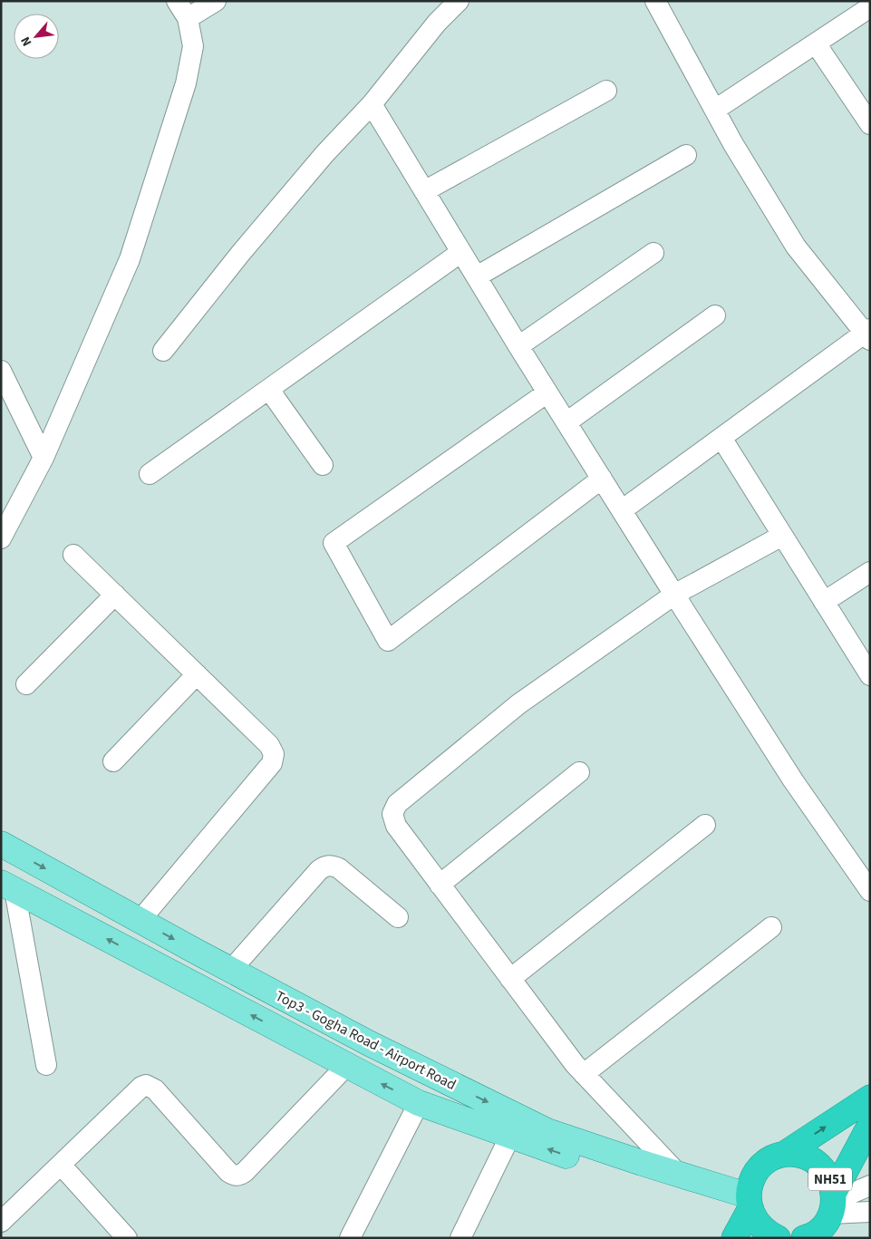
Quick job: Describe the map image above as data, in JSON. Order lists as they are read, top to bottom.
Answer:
{
  "streets": {
    "highway": ["NH51"],
    "main road": ["Top3 - Gogha Road - Airport Road"]
  },
  "north": "bottom left"
}
